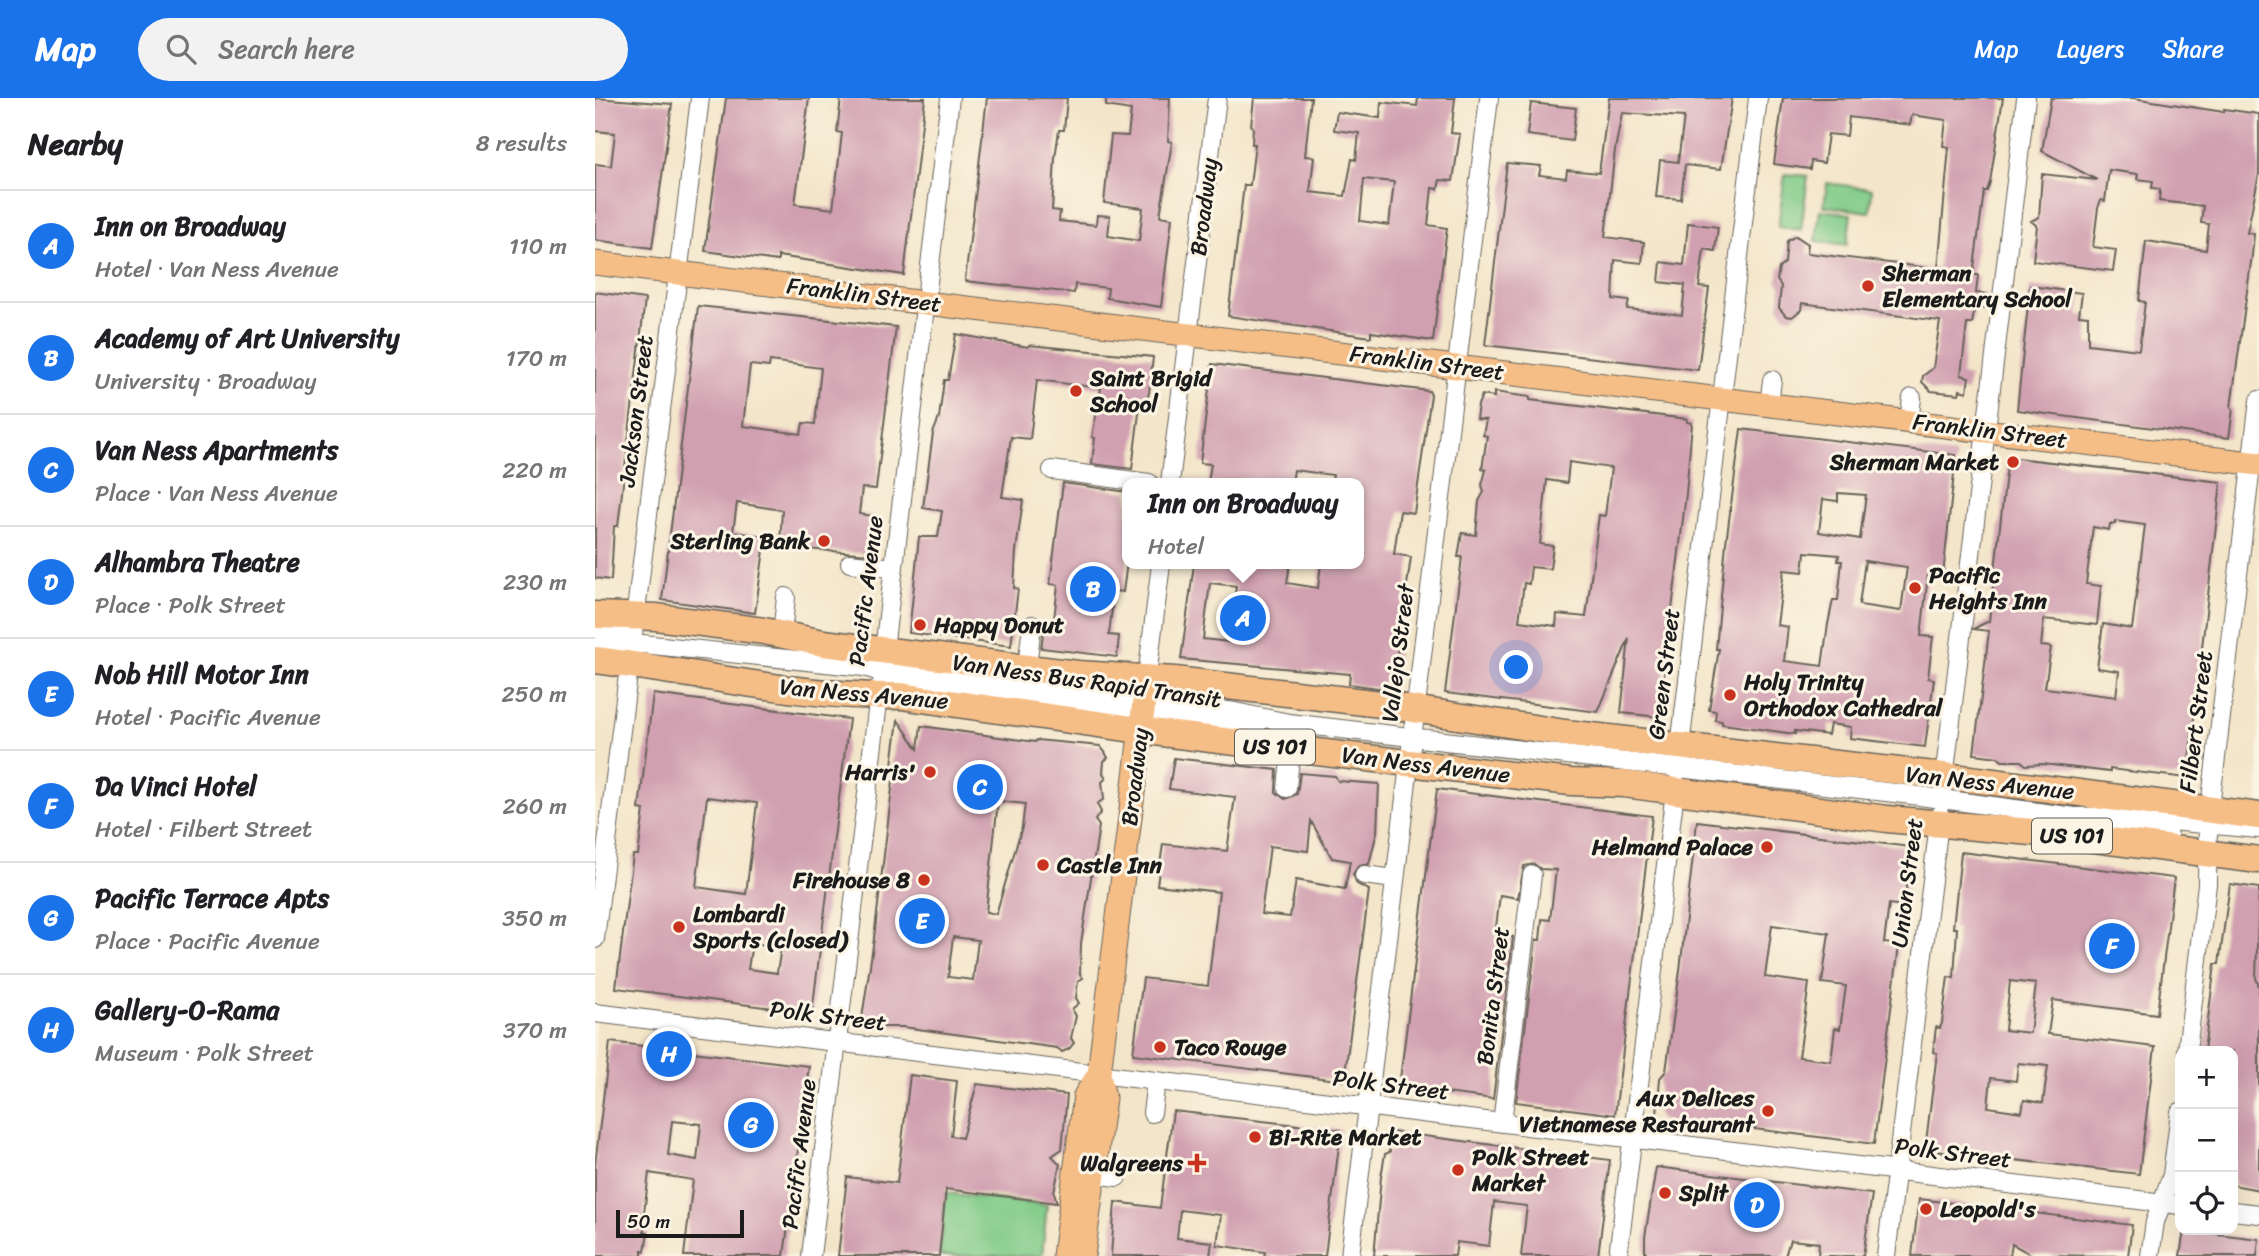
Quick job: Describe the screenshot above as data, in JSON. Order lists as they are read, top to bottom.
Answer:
{
  "streets": {
    "highway": ["Van Ness Avenue", "US 101"],
    "main road": ["Broadway", "Franklin Street"],
    "street": [
      "Jackson Street",
      "Pacific Avenue",
      "Vallejo Street",
      "Green Street",
      "Filbert Street",
      "Union Street",
      "Bonita Street",
      "Polk Street"
    ]
  },
  "crossings": [
    ["Broadway", "Franklin Street"],
    ["Broadway", "Van Ness Avenue"],
    ["Broadway", "Polk Street"],
    ["Franklin Street", "Jackson Street"],
    ["Franklin Street", "Pacific Avenue"],
    ["Franklin Street", "Vallejo Street"],
    ["Franklin Street", "Green Street"],
    ["Franklin Street", "Filbert Street"],
    ["Franklin Street", "Union Street"],
    ["Jackson Street", "Van Ness Avenue"],
    ["Pacific Avenue", "Van Ness Avenue"],
    ["Pacific Avenue", "Polk Street"],
    ["Vallejo Street", "Van Ness Avenue"],
    ["Vallejo Street", "Polk Street"],
    ["Green Street", "Van Ness Avenue"],
    ["Green Street", "Polk Street"],
    ["Van Ness Avenue", "Filbert Street"],
    ["Van Ness Avenue", "Union Street"],
    ["Union Street", "Polk Street"],
    ["Bonita Street", "Polk Street"]
  ],
  "places": {
    "other": [
      "Sherman Elementary School",
      "Saint Brigid School",
      "Sherman Market",
      "Sterling Bank",
      "Pacific Heights Inn",
      "Happy Donut",
      "Holy Trinity Orthodox Cathedral",
      "Harris'",
      "Helmand Palace",
      "Castle Inn",
      "Firehouse 8",
      "Lombardi Sports (closed)",
      "Taco Rouge",
      "Aux Delices Vietnamese Restaurant",
      "Bi-Rite Market",
      "Polk Street Market",
      "Split",
      "Leopold's"
    ],
    "health": ["Walgreens"]
  },
  "scale_bar": "50 m",
  "page": {
    "header": "Map",
    "search": "Search here",
    "nav": ["Map", "Layers", "Share"],
    "heading": ["Nearby", "8 results"],
    "list": [
      {
        "mark": "A",
        "name": "Inn on Broadway",
        "note": "Hotel · Van Ness Avenue",
        "value": "110 m"
      },
      {
        "mark": "B",
        "name": "Academy of Art University",
        "note": "University · Broadway",
        "value": "170 m"
      },
      {
        "mark": "C",
        "name": "Van Ness Apartments",
        "note": "Place · Van Ness Avenue",
        "value": "220 m"
      },
      {
        "mark": "D",
        "name": "Alhambra Theatre",
        "note": "Place · Polk Street",
        "value": "230 m"
      },
      {
        "mark": "E",
        "name": "Nob Hill Motor Inn",
        "note": "Hotel · Pacific Avenue",
        "value": "250 m"
      },
      {
        "mark": "F",
        "name": "Da Vinci Hotel",
        "note": "Hotel · Filbert Street",
        "value": "260 m"
      },
      {
        "mark": "G",
        "name": "Pacific Terrace Apts",
        "note": "Place · Pacific Avenue",
        "value": "350 m"
      },
      {
        "mark": "H",
        "name": "Gallery-O-Rama",
        "note": "Museum · Polk Street",
        "value": "370 m"
      }
    ],
    "popup": ["Inn on Broadway", "Hotel"],
    "pins": [
      "B",
      "A",
      "C",
      "E",
      "F",
      "H",
      "G",
      "D"
    ],
    "map_buttons": ["+", "−"],
    "scale": "50 m"
  }
}
